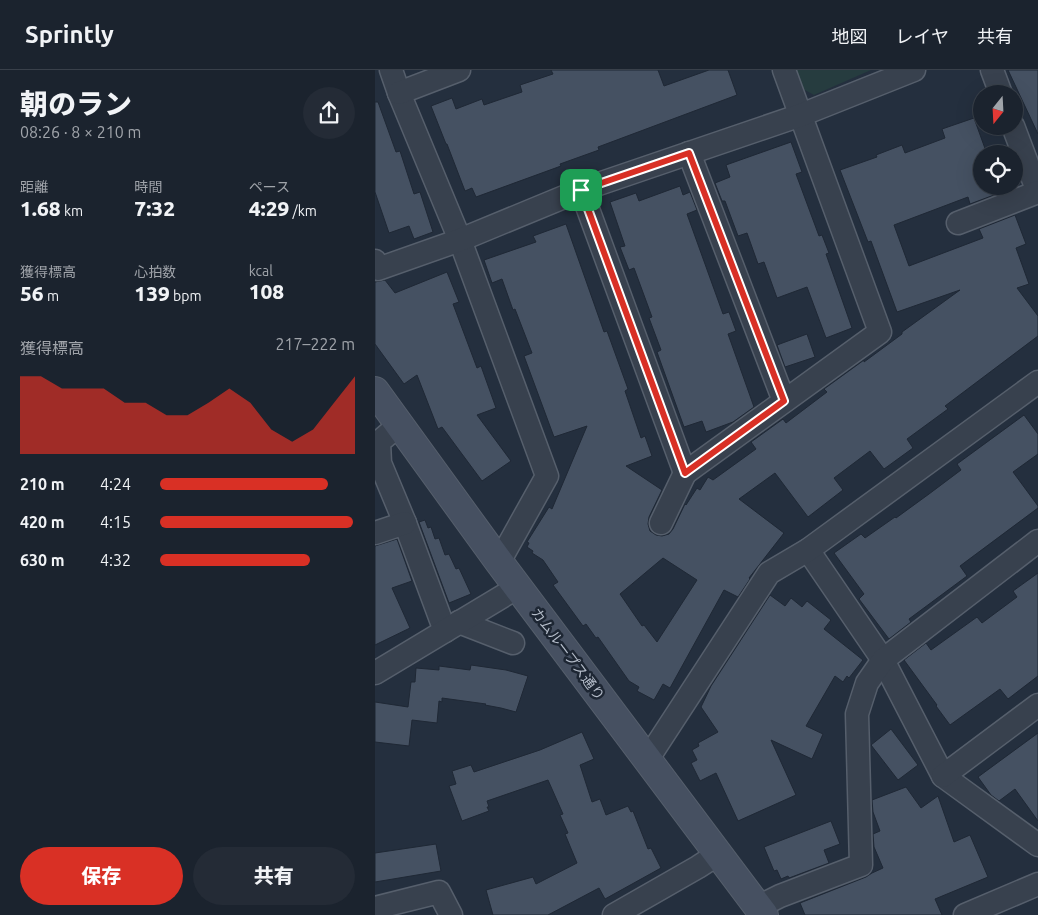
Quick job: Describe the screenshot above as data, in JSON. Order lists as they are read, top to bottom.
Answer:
{
  "streets": {
    "street": ["カムループス通り"]
  },
  "north": "bottom",
  "page": {
    "header": "Sprintly",
    "nav": ["地図", "レイヤ", "共有"],
    "heading": ["朝のラン", "08:26 · 8 × 210 m"],
    "stats": [
      ["距離", "1.68 km"],
      ["時間", "7:32"],
      ["ペース", "4:29 /km"],
      ["獲得標高", "56 m"],
      ["心拍数", "139 bpm"],
      ["kcal", "108"]
    ],
    "chart": ["獲得標高", "217–222 m"],
    "list": [
      {
        "name": "210 m",
        "note": "4:24"
      },
      {
        "name": "420 m",
        "note": "4:15"
      },
      {
        "name": "630 m",
        "note": "4:32"
      }
    ],
    "buttons": ["保存", "共有"]
  }
}
